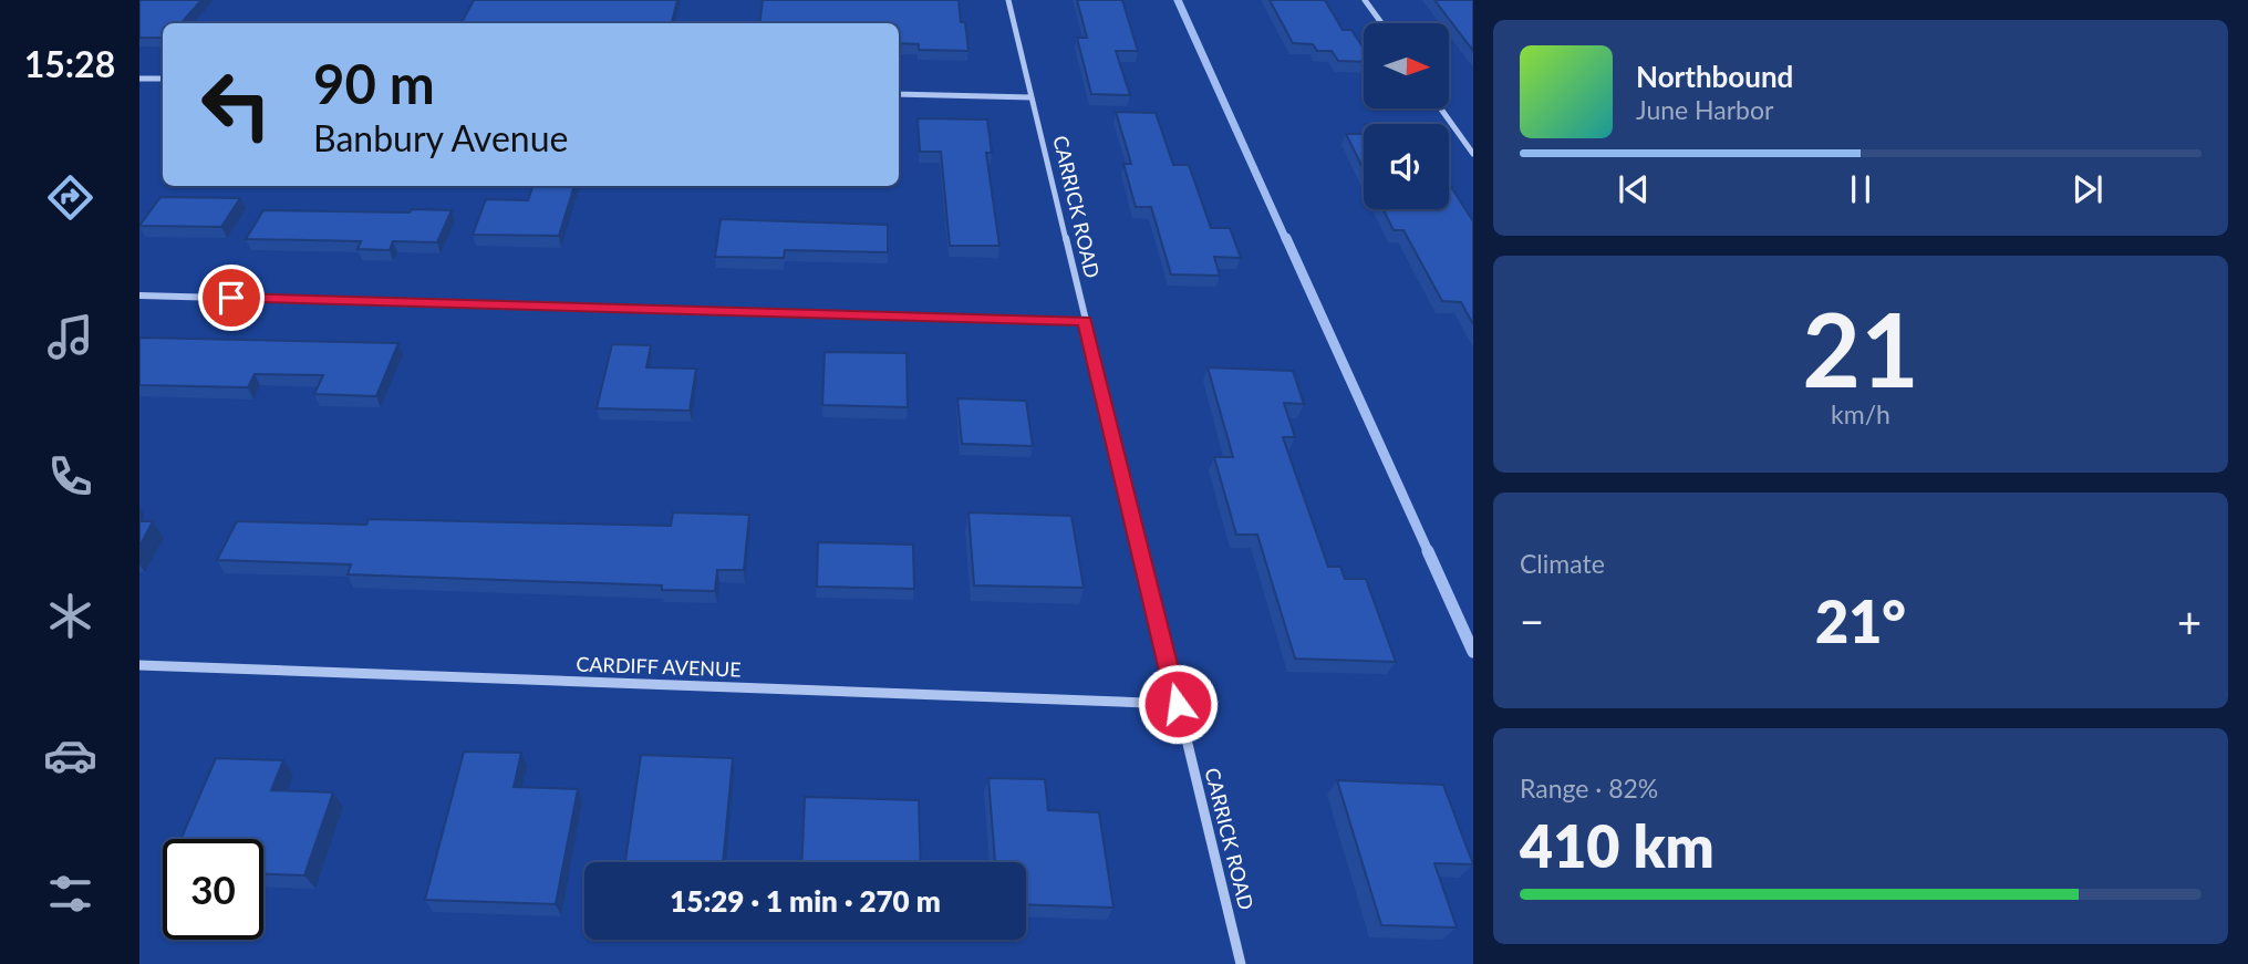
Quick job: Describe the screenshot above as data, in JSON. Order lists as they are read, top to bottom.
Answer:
{
  "streets": {
    "street": ["CARRICK ROAD", "CARDIFF AVENUE"]
  },
  "crossings": [
    ["CARRICK ROAD", "CARDIFF AVENUE"]
  ],
  "north": "right",
  "page": {
    "tabs": "15:28",
    "turn": ["90 m", "Banbury Avenue"],
    "song": ["Northbound", "June Harbor"],
    "tile": [
      ["21", "km/h"],
      "Climate",
      ["Range · 82%", "410 km"]
    ],
    "heat": ["−", "21°", "+"],
    "limit": "30",
    "trip": "15:29 · 1 min · 270 m"
  }
}
